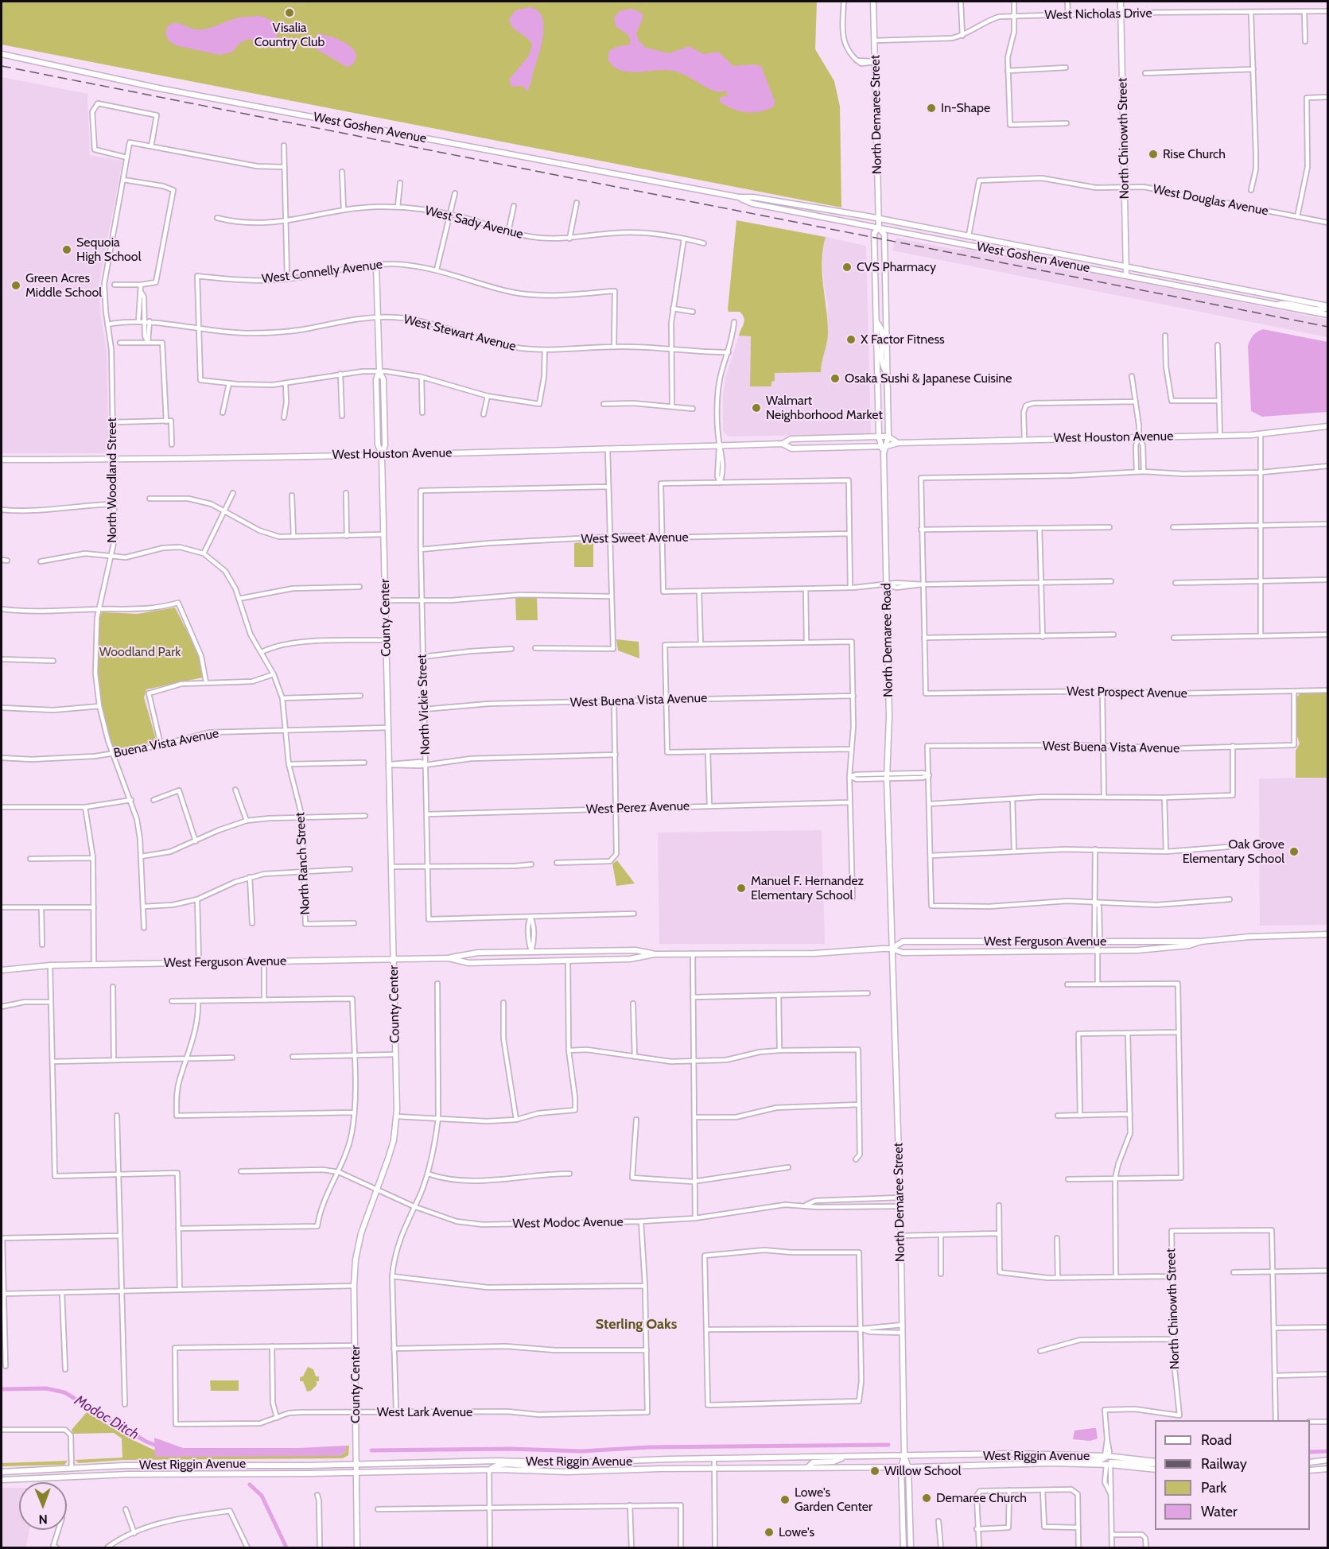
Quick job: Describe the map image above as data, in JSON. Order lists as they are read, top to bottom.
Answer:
{
  "streets": {
    "main road": [
      "North Demaree Street",
      "West Goshen Avenue",
      "North Chinowth Street",
      "West Houston Avenue",
      "County Center",
      "North Demaree Road",
      "West Ferguson Avenue",
      "West Riggin Avenue"
    ],
    "street": [
      "West Nicholas Drive",
      "West Douglas Avenue",
      "West Sady Avenue",
      "West Connelly Avenue",
      "West Stewart Avenue",
      "North Woodland Street",
      "West Sweet Avenue",
      "West Prospect Avenue",
      "West Buena Vista Avenue",
      "North Vickie Street",
      "Buena Vista Avenue",
      "West Perez Avenue",
      "North Ranch Street",
      "West Modoc Avenue",
      "West Lark Avenue"
    ]
  },
  "crossings": [
    ["West Nicholas Drive", "North Demaree Street"],
    ["West Nicholas Drive", "North Chinowth Street"],
    ["North Demaree Street", "West Goshen Avenue"],
    ["North Demaree Street", "West Houston Avenue"],
    ["North Demaree Street", "North Demaree Road"],
    ["North Demaree Street", "West Ferguson Avenue"],
    ["North Demaree Street", "West Modoc Avenue"],
    ["North Demaree Street", "West Riggin Avenue"],
    ["West Goshen Avenue", "North Chinowth Street"],
    ["West Goshen Avenue", "West Douglas Avenue"],
    ["North Chinowth Street", "West Douglas Avenue"],
    ["North Chinowth Street", "West Riggin Avenue"],
    ["West Connelly Avenue", "West Stewart Avenue"],
    ["West Connelly Avenue", "County Center"],
    ["West Stewart Avenue", "North Woodland Street"],
    ["West Stewart Avenue", "County Center"],
    ["West Houston Avenue", "North Woodland Street"],
    ["West Houston Avenue", "County Center"],
    ["West Houston Avenue", "North Demaree Road"],
    ["North Woodland Street", "Buena Vista Avenue"],
    ["West Sweet Avenue", "North Vickie Street"],
    ["County Center", "Buena Vista Avenue"],
    ["County Center", "West Ferguson Avenue"],
    ["County Center", "West Modoc Avenue"],
    ["County Center", "West Lark Avenue"],
    ["County Center", "West Riggin Avenue"],
    ["North Demaree Road", "West Ferguson Avenue"],
    ["West Prospect Avenue", "West Buena Vista Avenue"],
    ["West Buena Vista Avenue", "North Vickie Street"],
    ["North Vickie Street", "West Perez Avenue"],
    ["Buena Vista Avenue", "North Ranch Street"]
  ],
  "districts": ["Sterling Oaks"],
  "water": ["Modoc Ditch"],
  "parks": ["Woodland Park"],
  "places": [
    "Visalia Country Club",
    "In-Shape",
    "Rise Church",
    "Sequoia High School",
    "CVS Pharmacy",
    "Green Acres Middle School",
    "X Factor Fitness",
    "Osaka Sushi & Japanese Cuisine",
    "Walmart Neighborhood Market",
    "Oak Grove Elementary School",
    "Manuel F. Hernandez Elementary School",
    "Willow School",
    "Demaree Church",
    "Lowe's Garden Center",
    "Lowe's"
  ],
  "legend": [
    "Road",
    "Railway",
    "Park",
    "Water"
  ],
  "north": "bottom"
}
